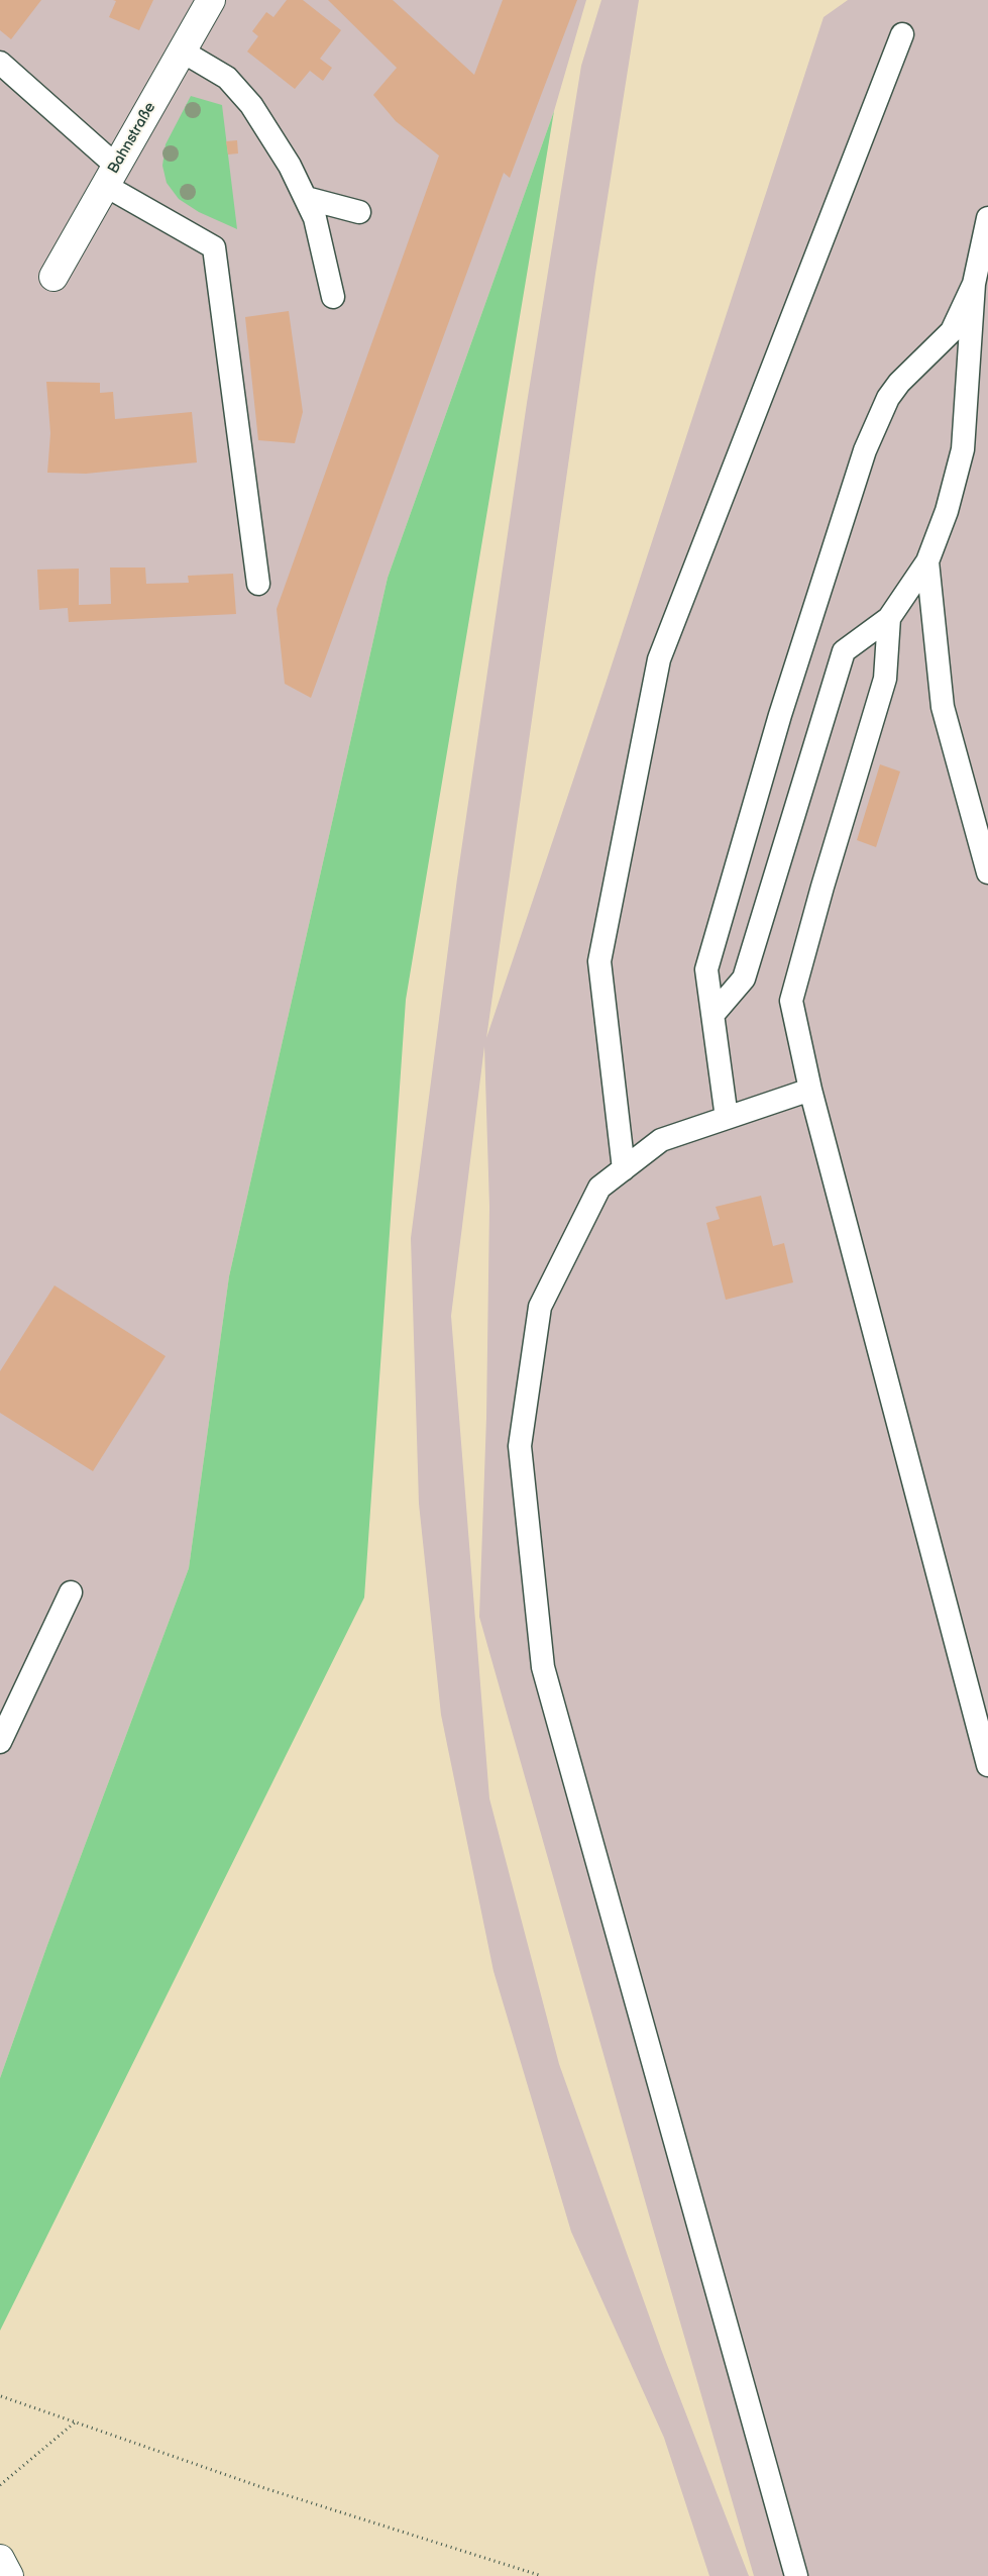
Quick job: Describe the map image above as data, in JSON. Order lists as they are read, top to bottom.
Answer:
{
  "streets": {
    "street": ["Bahnstraße"]
  }
}
